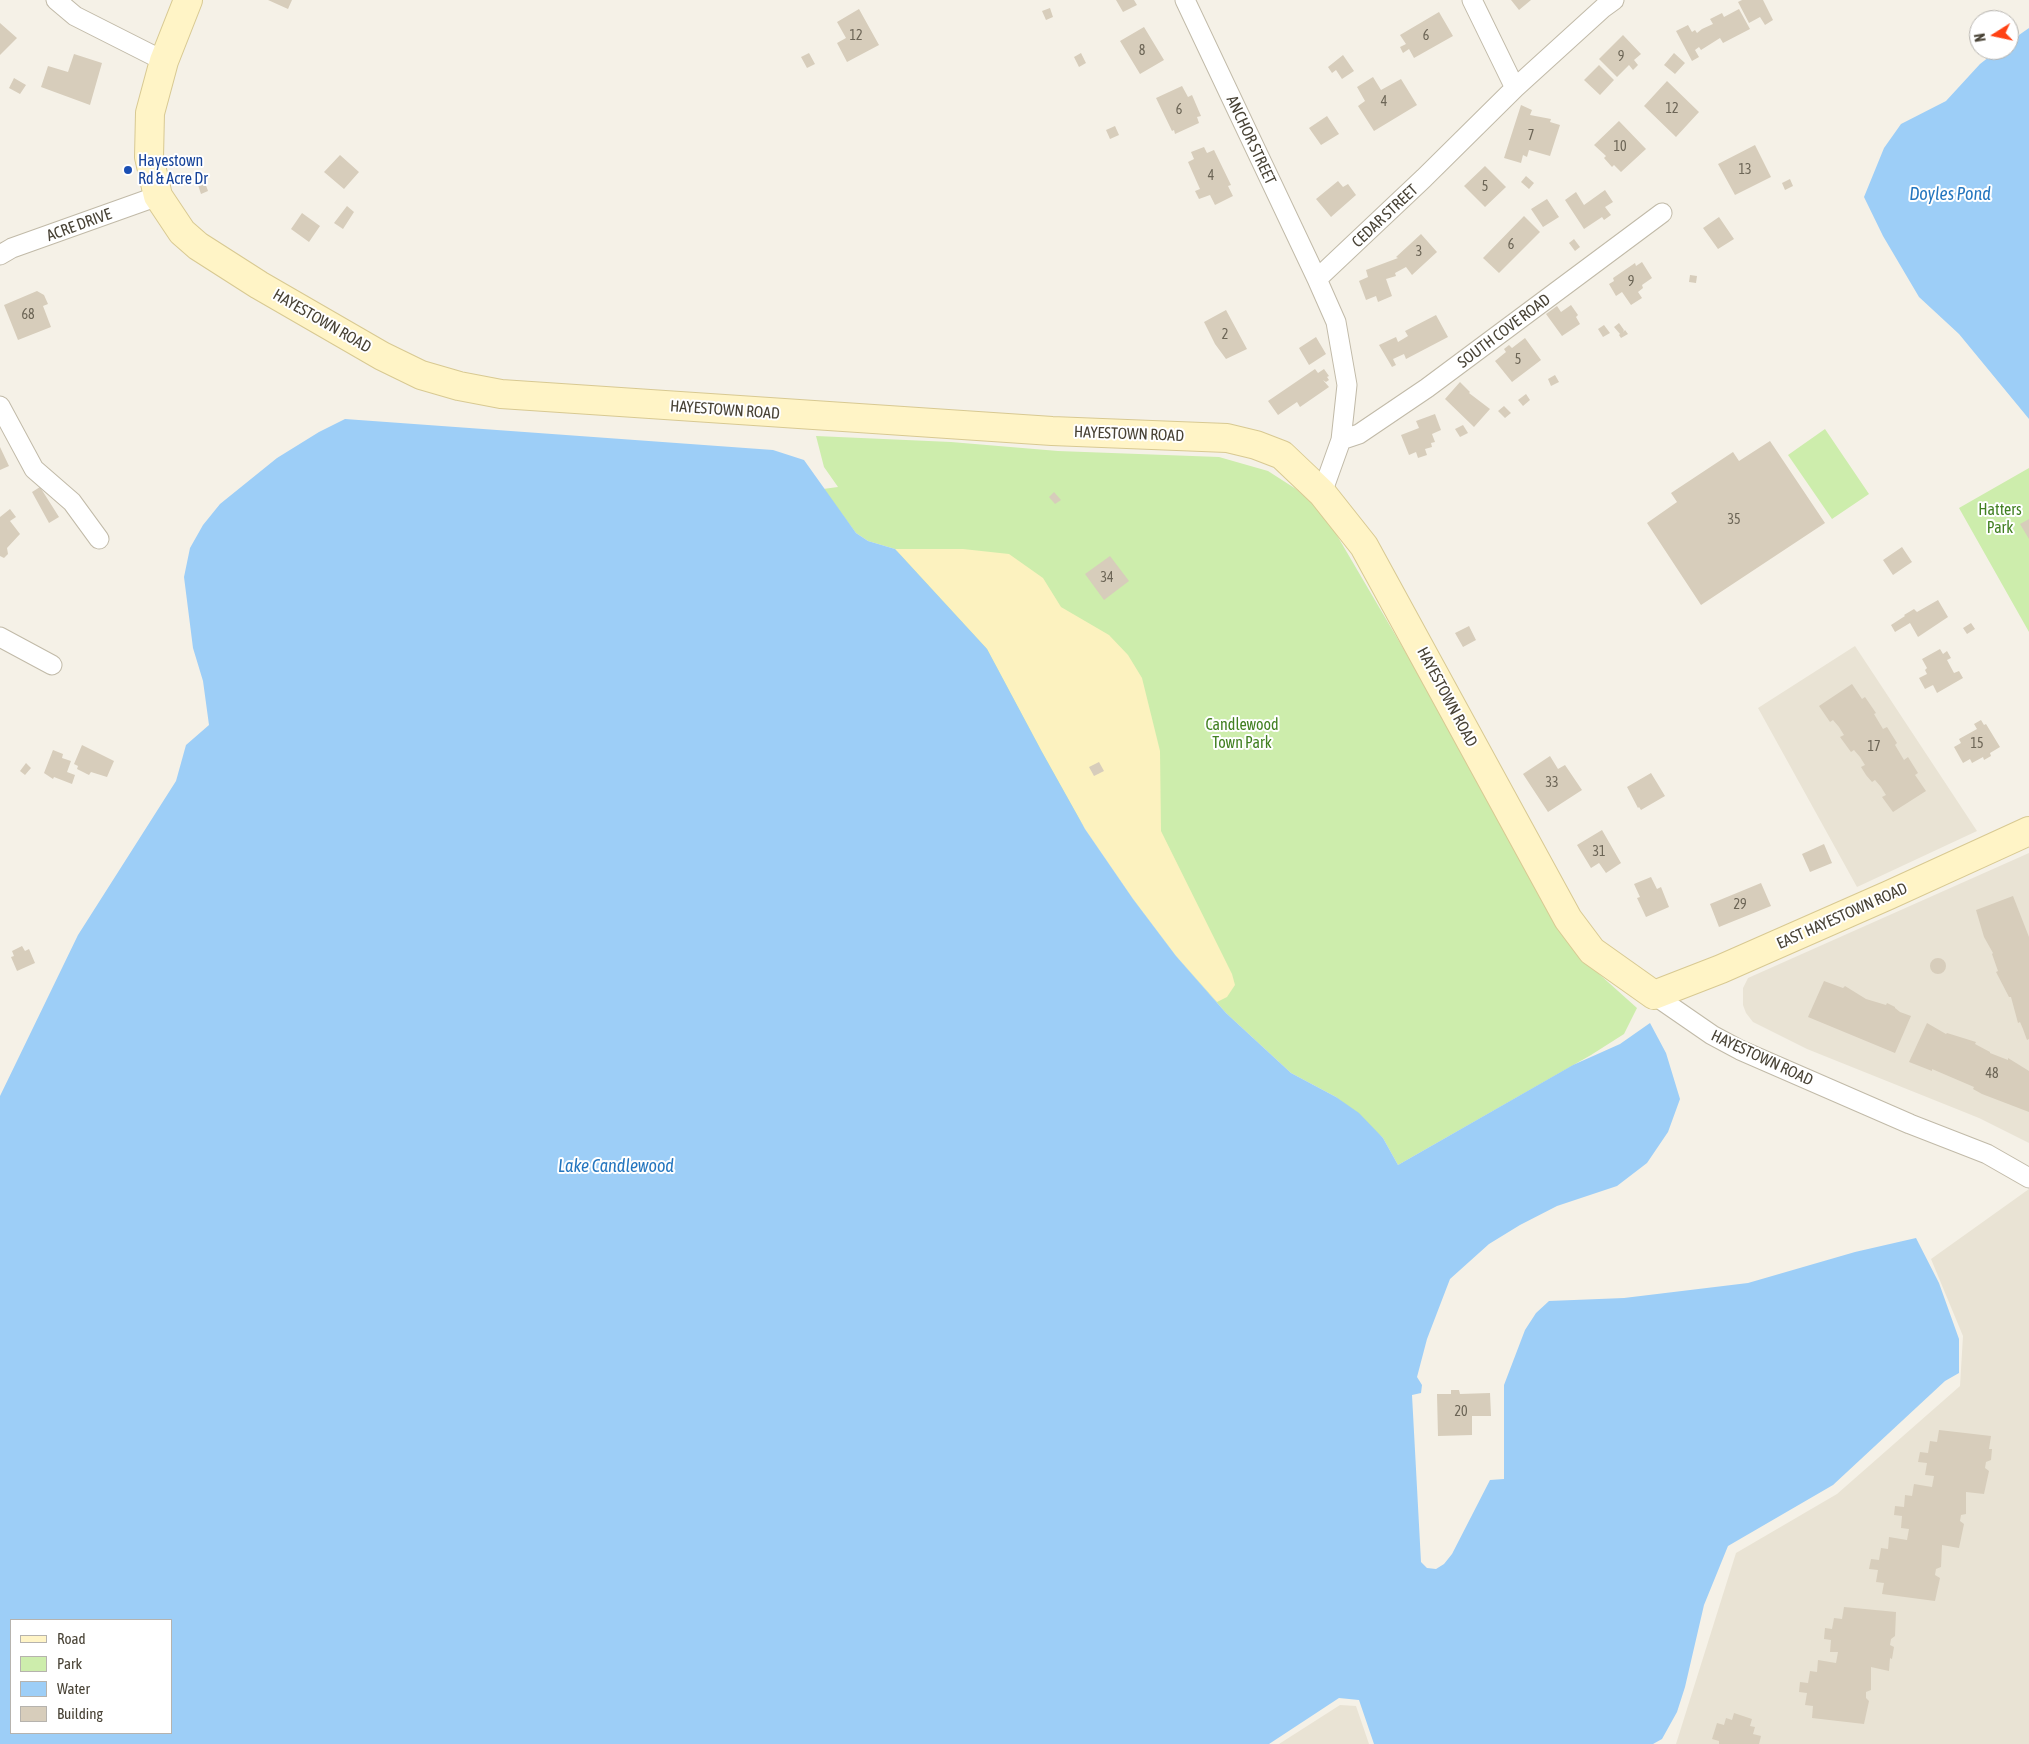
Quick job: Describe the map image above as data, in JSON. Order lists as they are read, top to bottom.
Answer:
{
  "streets": {
    "street": [
      "ANCHOR STREET",
      "CEDAR STREET",
      "ACRE DRIVE",
      "HAYESTOWN ROAD",
      "SOUTH COVE ROAD",
      "EAST HAYESTOWN ROAD"
    ]
  },
  "crossings": [
    ["ANCHOR STREET", "CEDAR STREET"],
    ["ACRE DRIVE", "HAYESTOWN ROAD"],
    ["HAYESTOWN ROAD", "EAST HAYESTOWN ROAD"]
  ],
  "water": ["Doyles Pond", "Lake Candlewood"],
  "parks": ["Hatters Park", "Candlewood Town Park"],
  "places": ["Hayestown Rd & Acre Dr"],
  "house_numbers": [
    "12",
    "6",
    "8",
    "9",
    "4",
    "12",
    "6",
    "7",
    "10",
    "13",
    "4",
    "5",
    "6",
    "3",
    "9",
    "68",
    "2",
    "5",
    "35",
    "34",
    "15",
    "17",
    "33",
    "31",
    "29",
    "48",
    "20"
  ],
  "legend": [
    "Road",
    "Park",
    "Water",
    "Building"
  ],
  "north": "left"
}
